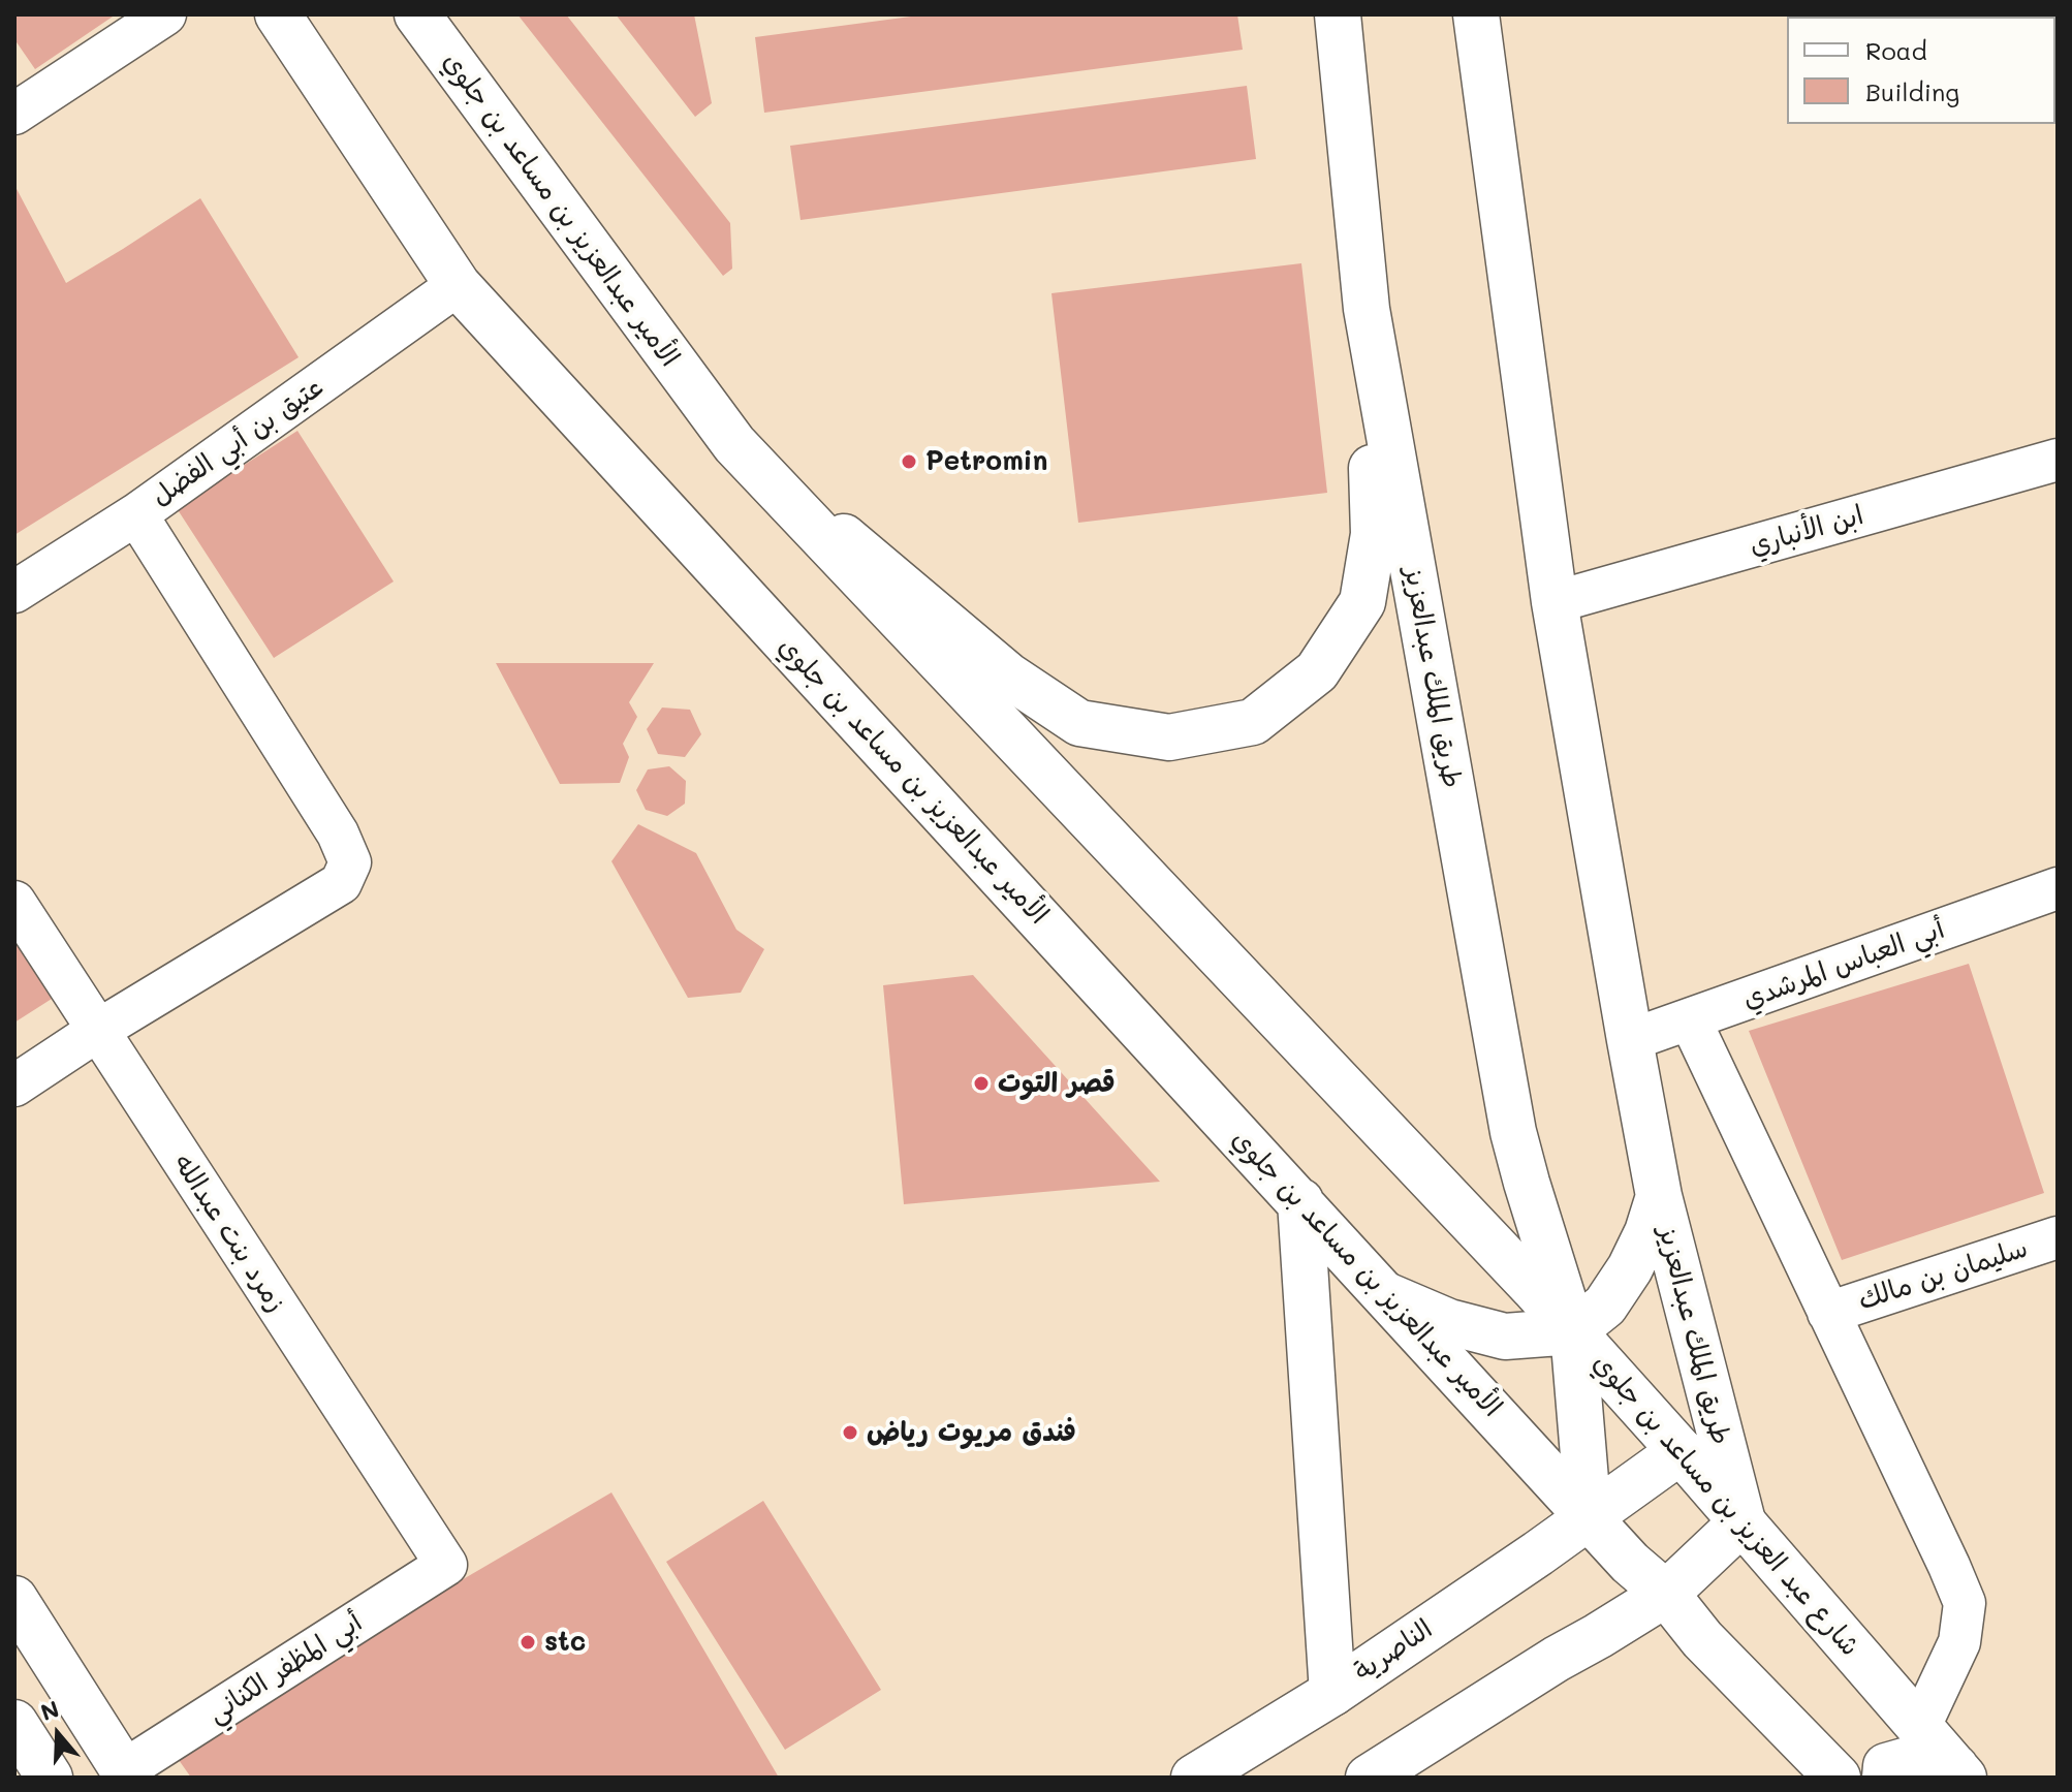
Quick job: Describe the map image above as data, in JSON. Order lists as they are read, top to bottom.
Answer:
{
  "streets": {
    "main road": [
      "الأمير عبدالعزيز بن مساعد بن جلوي",
      "طريق الملك عبدالعزيز",
      "شارع عبد العزيز بن مساعد بن جلوي",
      "الناصرية"
    ],
    "street": [
      "عتيق بن أبي الفضل",
      "ابن الأنباري",
      "أبي العباس المرشدي",
      "زمرد بنت عبدالله",
      "سليمان بن مالك",
      "أبي المظفر الكناني"
    ]
  },
  "crossings": [
    ["الأمير عبدالعزيز بن مساعد بن جلوي", "عتيق بن أبي الفضل"],
    ["الأمير عبدالعزيز بن مساعد بن جلوي", "شارع عبد العزيز بن مساعد بن جلوي"],
    ["الأمير عبدالعزيز بن مساعد بن جلوي", "الناصرية"],
    ["ابن الأنباري", "طريق الملك عبدالعزيز"],
    ["طريق الملك عبدالعزيز", "أبي العباس المرشدي"],
    ["طريق الملك عبدالعزيز", "شارع عبد العزيز بن مساعد بن جلوي"],
    ["زمرد بنت عبدالله", "أبي المظفر الكناني"],
    ["شارع عبد العزيز بن مساعد بن جلوي", "الناصرية"]
  ],
  "places": [
    "Petromin",
    "قصر التوت",
    "فندق مريوت رياض",
    "stc"
  ],
  "legend": ["Road", "Building"],
  "north": "top"
}
